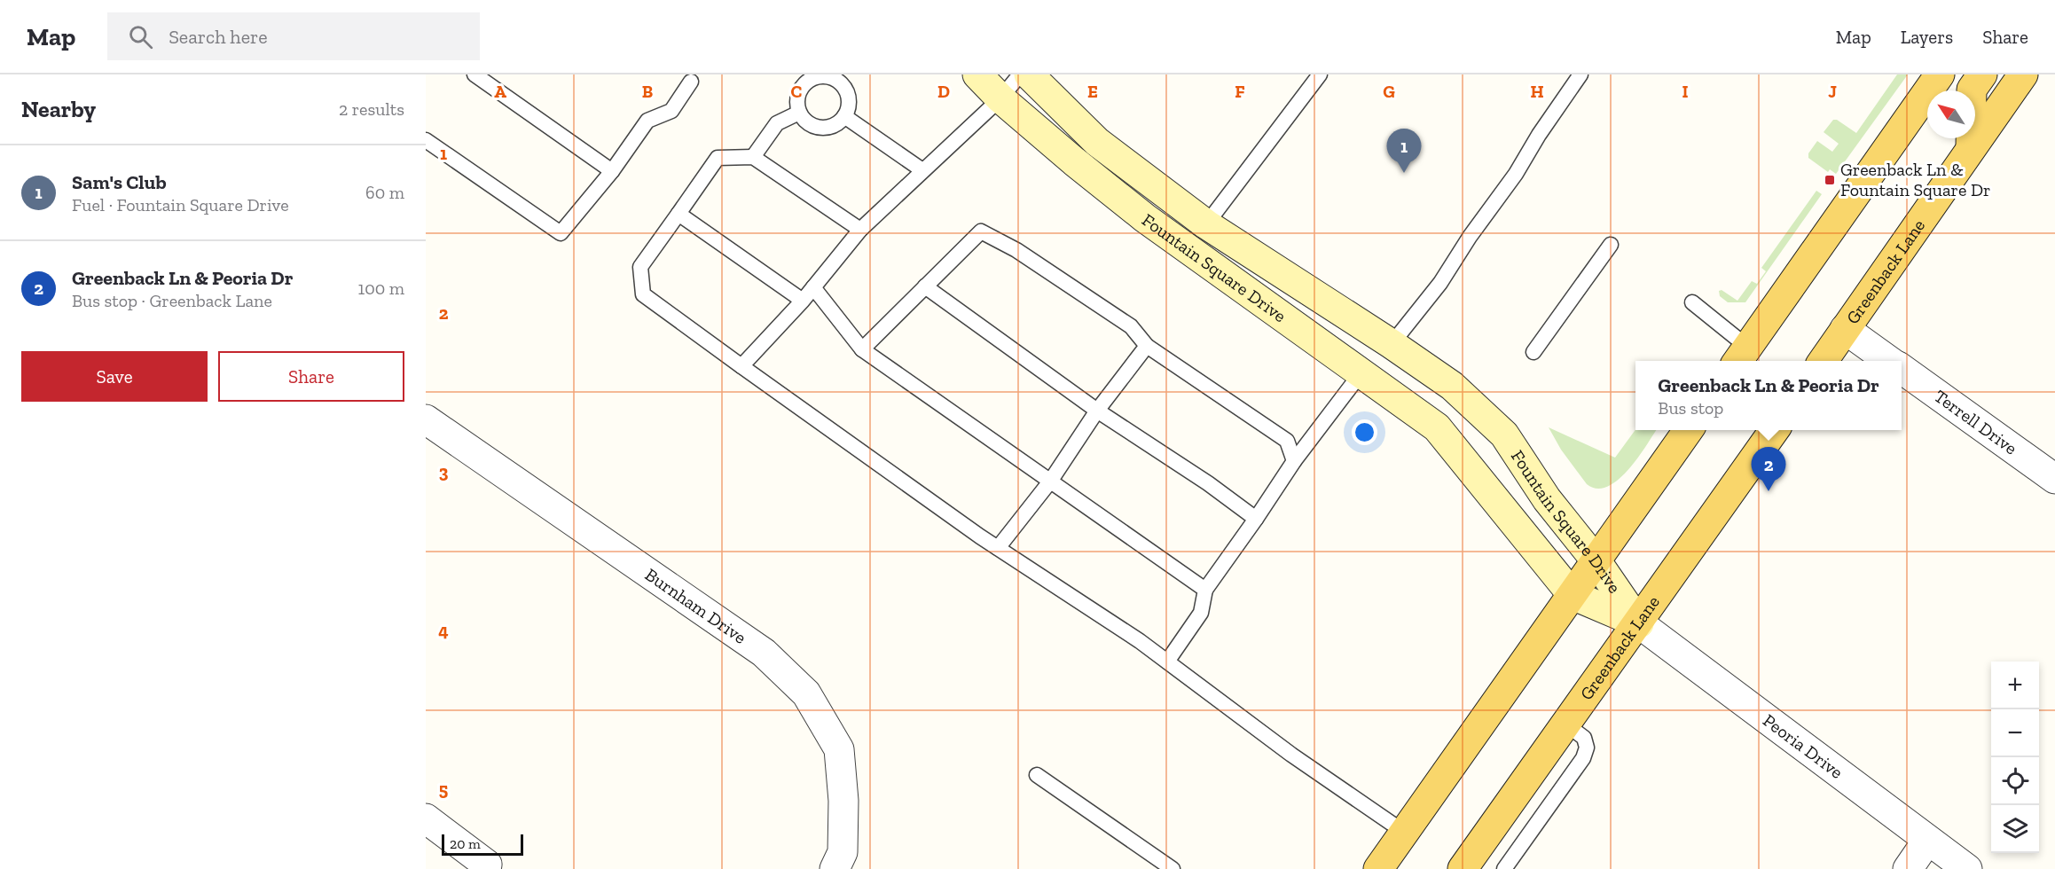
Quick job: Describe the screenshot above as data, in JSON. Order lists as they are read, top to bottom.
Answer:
{
  "streets": {
    "main road": ["Greenback Lane"],
    "street": [
      "Fountain Square Drive",
      "Terrell Drive",
      "Burnham Drive",
      "Peoria Drive"
    ]
  },
  "crossings": [
    ["Fountain Square Drive", "Greenback Lane"],
    ["Fountain Square Drive", "Peoria Drive"],
    ["Greenback Lane", "Terrell Drive"],
    ["Greenback Lane", "Peoria Drive"]
  ],
  "places": {
    "transit": ["Greenback Ln & Fountain Square Dr"]
  },
  "scale_bar": "20 m",
  "north": "top left",
  "page": {
    "header": "Map",
    "search": "Search here",
    "nav": ["Map", "Layers", "Share"],
    "heading": ["Nearby", "2 results"],
    "pins": ["1", "2"],
    "list": [
      {
        "mark": "1",
        "name": "Sam's Club",
        "note": "Fuel · Fountain Square Drive",
        "value": "60 m"
      },
      {
        "mark": "2",
        "name": "Greenback Ln & Peoria Dr",
        "note": "Bus stop · Greenback Lane",
        "value": "100 m"
      }
    ],
    "buttons": ["Save", "Share"],
    "popup": ["Greenback Ln & Peoria Dr", "Bus stop"],
    "map_buttons": ["+", "−"],
    "scale": "20 m"
  },
  "grid": {
    "columns": [
      "A",
      "B",
      "C",
      "D",
      "E",
      "F",
      "G",
      "H",
      "I",
      "J"
    ],
    "rows": [
      "1",
      "2",
      "3",
      "4",
      "5"
    ]
  }
}
